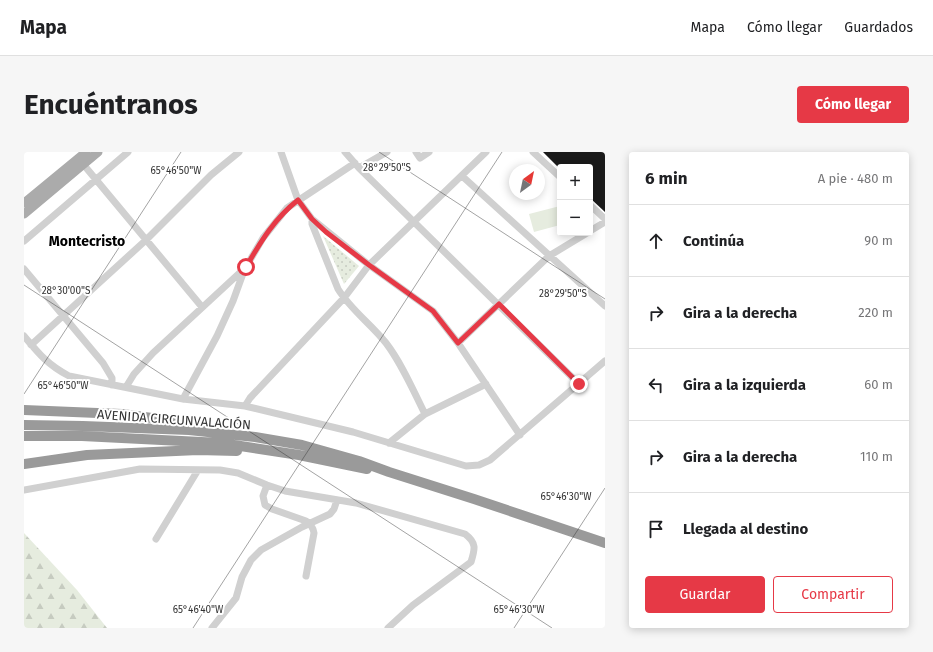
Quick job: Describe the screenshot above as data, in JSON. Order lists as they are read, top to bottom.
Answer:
{
  "streets": {
    "highway": ["AVENIDA CIRCUNVALACIÓN"]
  },
  "districts": ["Montecristo"],
  "north": "top right",
  "page": {
    "header": "Mapa",
    "nav": ["Mapa", "Cómo llegar", "Guardados"],
    "buttons": [
      "Cómo llegar",
      ["Guardar", "Compartir"]
    ],
    "title": "Encuéntranos",
    "heading": ["6 min", "A pie · 480 m"],
    "map_buttons": ["+", "−"],
    "list": [
      ["Continúa", "90 m"],
      ["Gira a la derecha", "220 m"],
      ["Gira a la izquierda", "60 m"],
      ["Gira a la derecha", "110 m"],
      "Llegada al destino"
    ]
  },
  "coordinates": [
    "28°29'50\"S",
    "65°46'50\"W",
    "28°30'00\"S",
    "65°46'30\"W",
    "65°46'40\"W"
  ]
}
